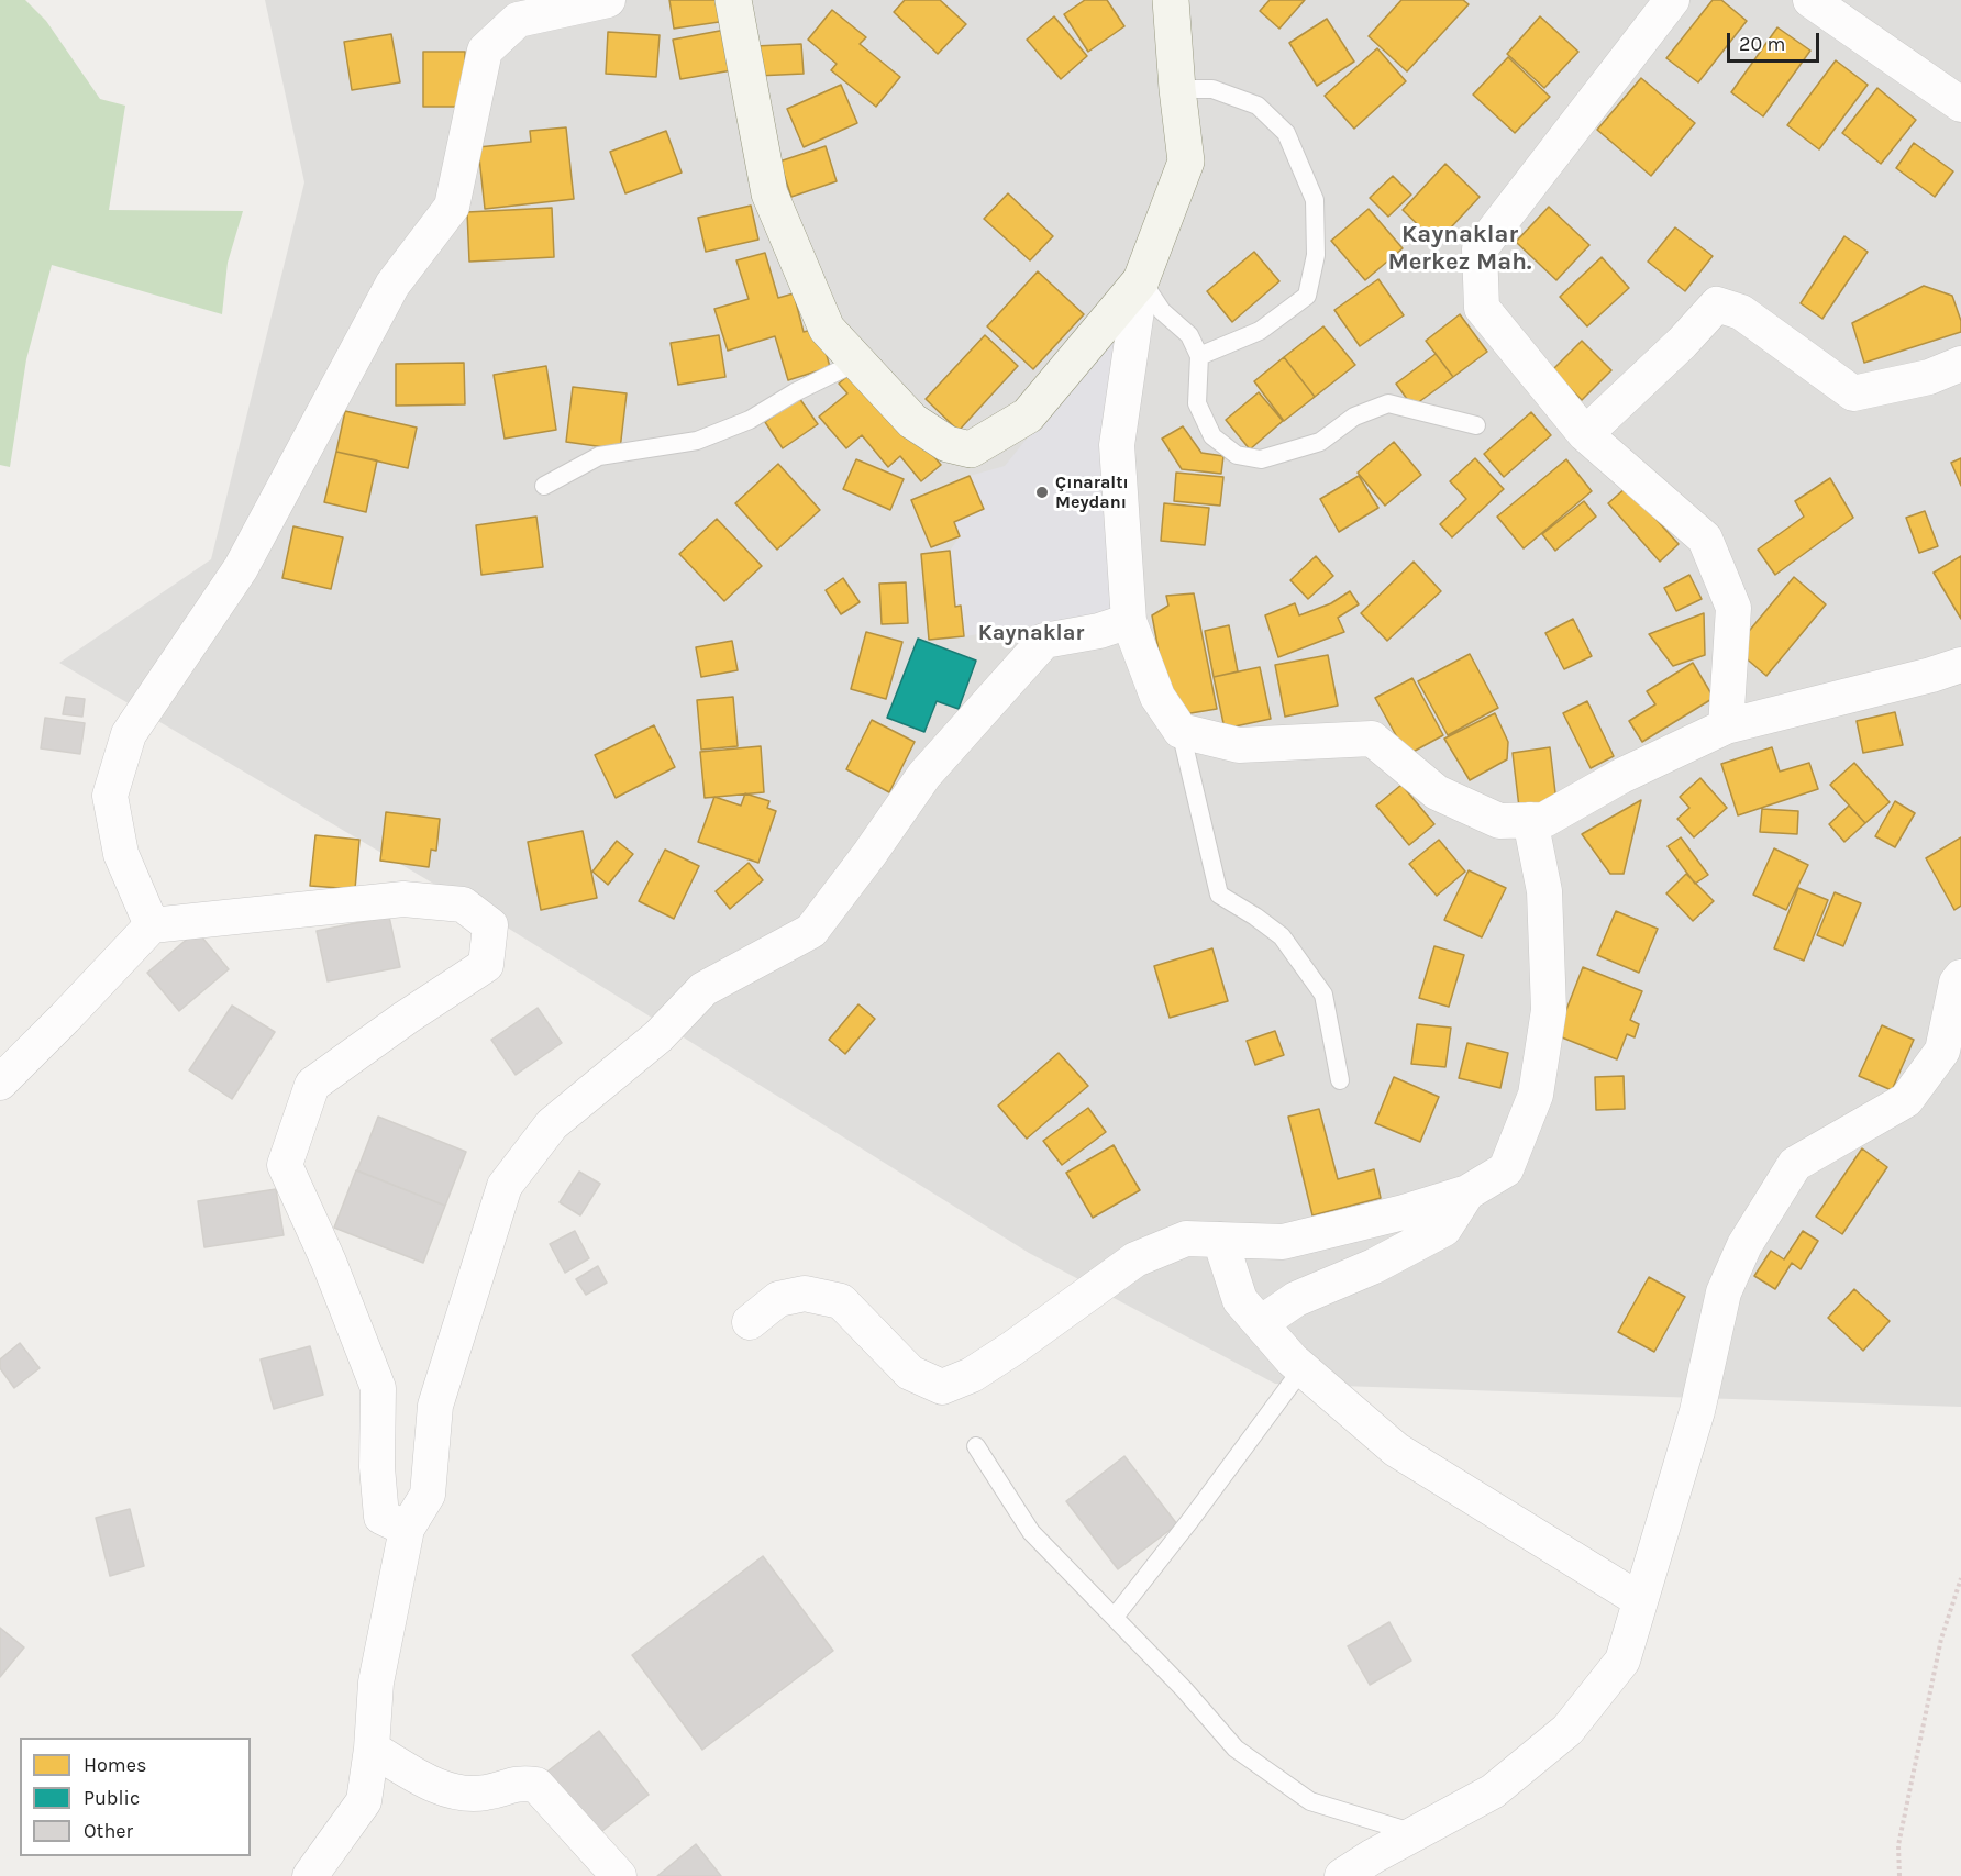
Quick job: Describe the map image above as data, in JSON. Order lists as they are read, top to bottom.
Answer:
{
  "districts": ["Kaynaklar Merkez Mah.", "Kaynaklar"],
  "places": ["Çınaraltı Meydanı"],
  "legend": ["Homes", "Public", "Other"],
  "scale_bar": "20 m"
}
